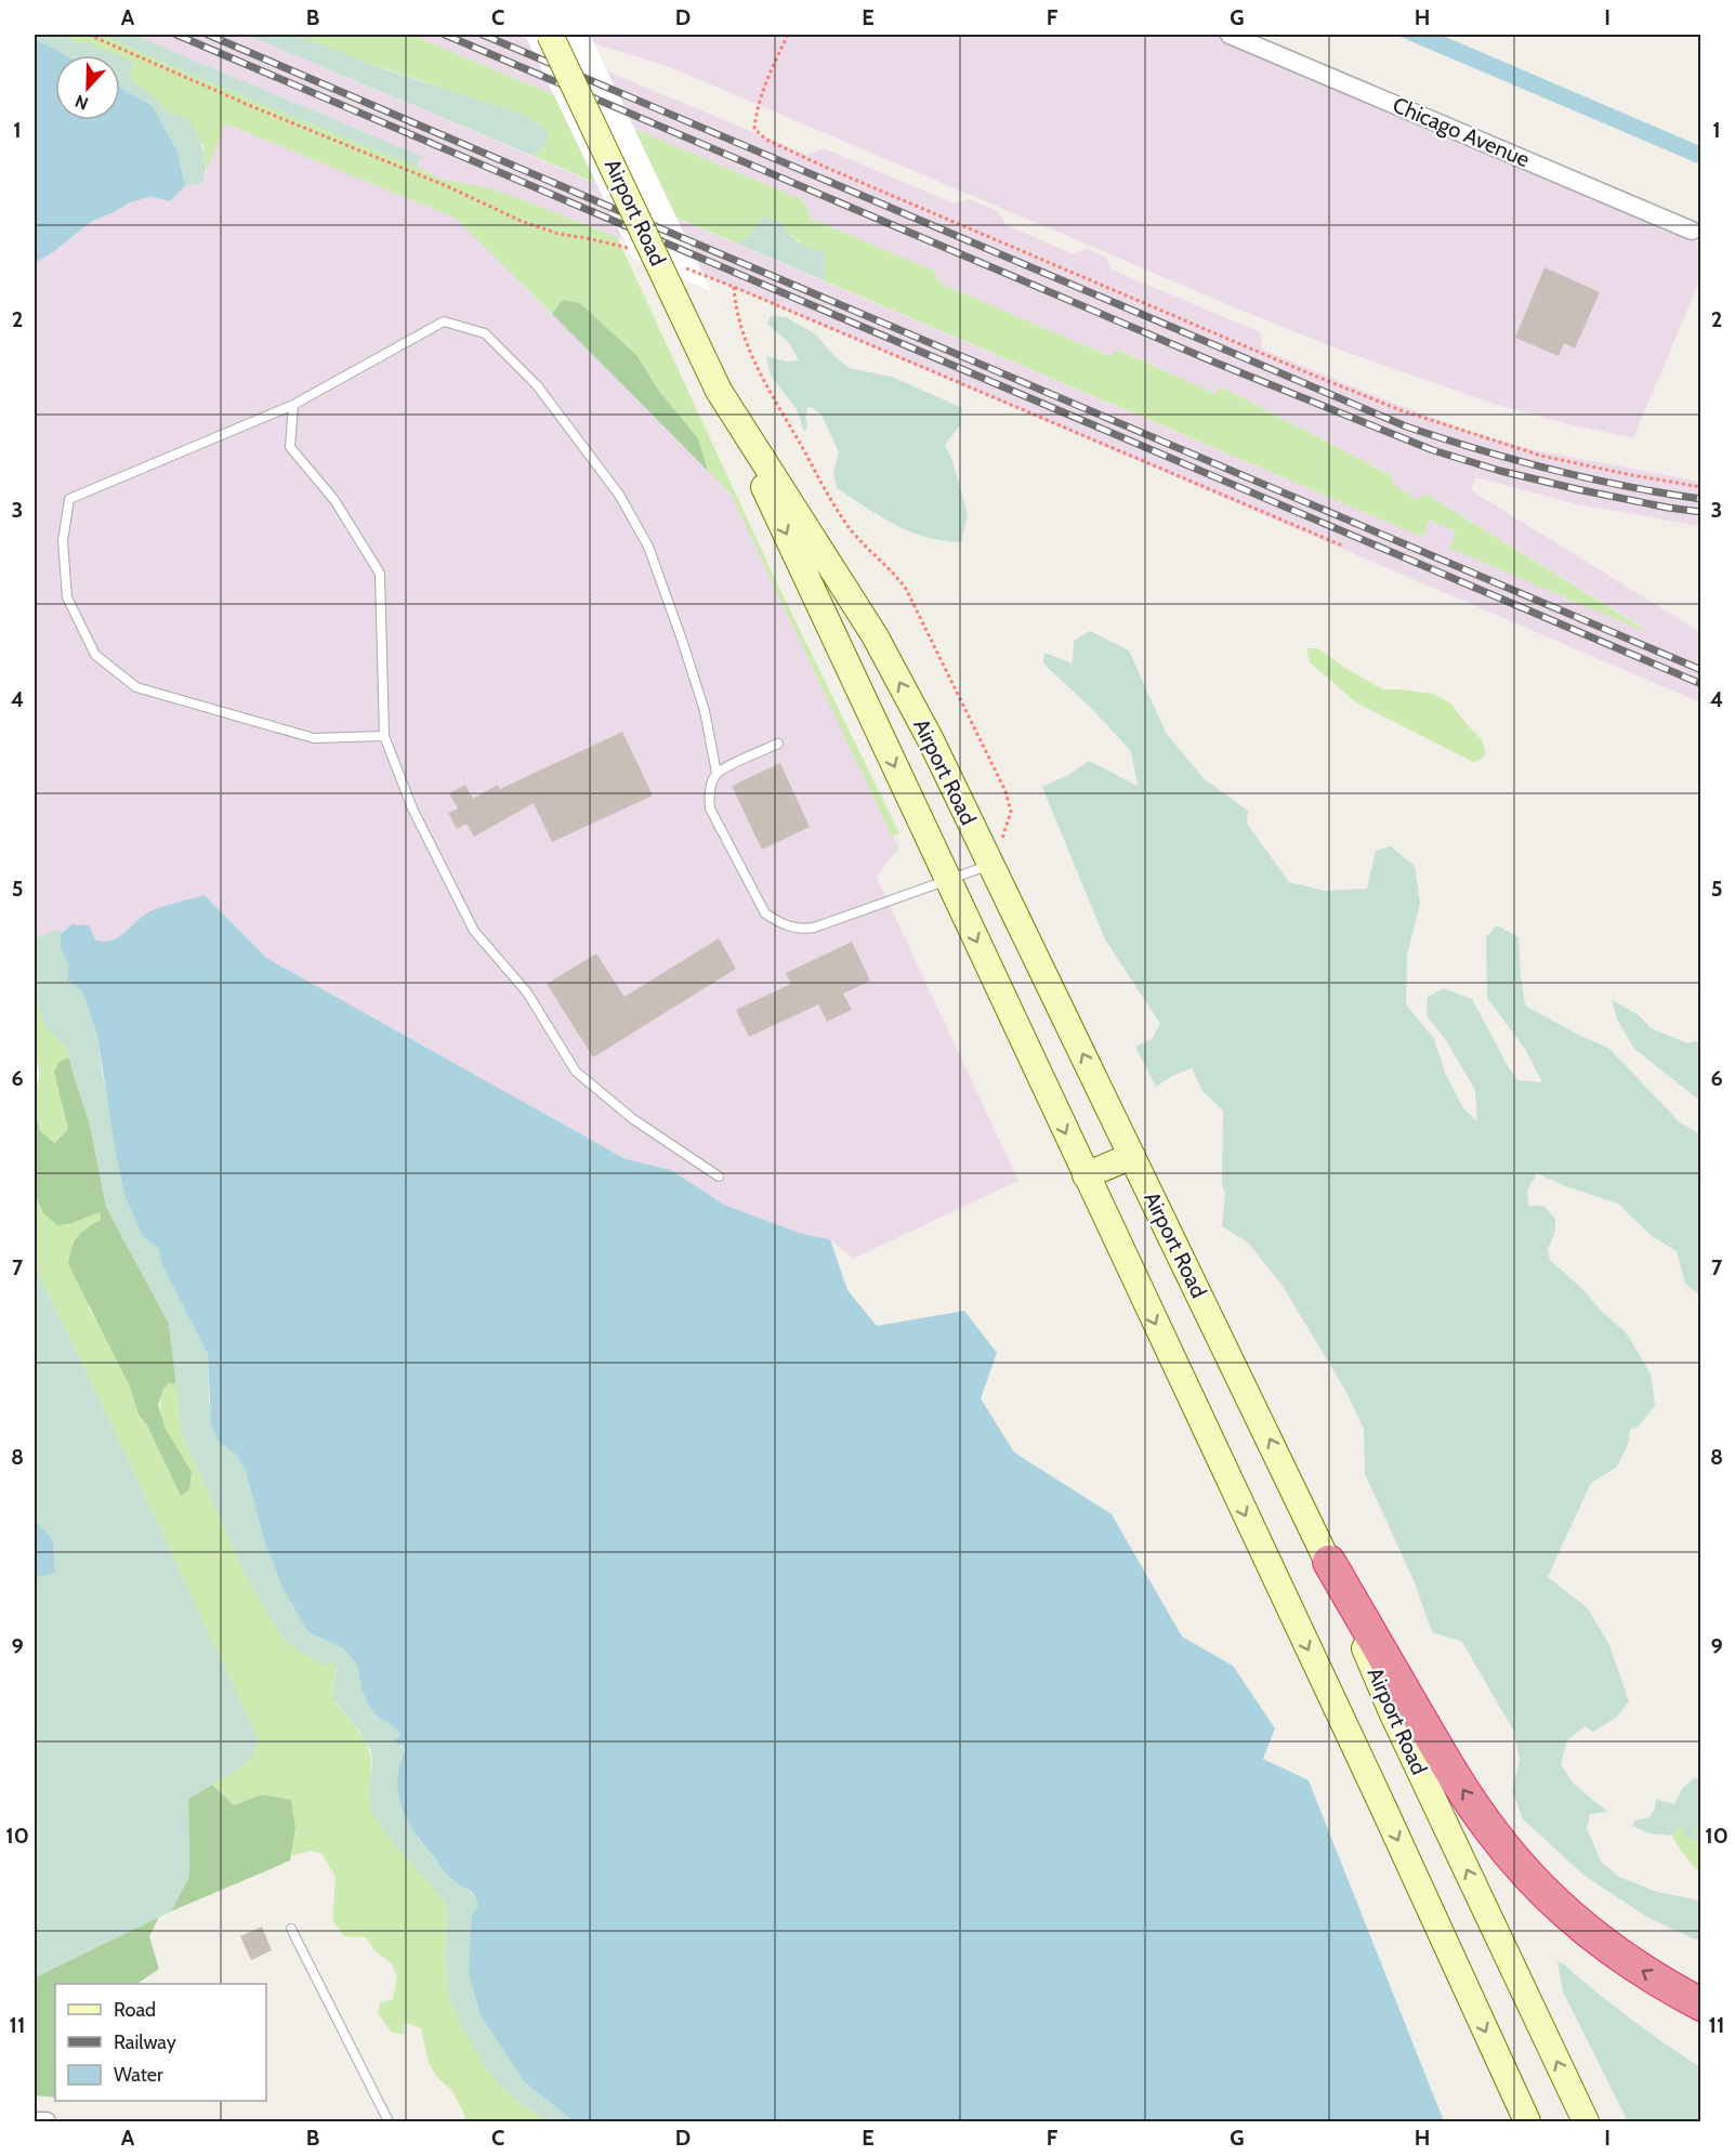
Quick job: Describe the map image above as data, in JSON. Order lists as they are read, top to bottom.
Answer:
{
  "streets": {
    "main road": ["Airport Road"],
    "street": ["Chicago Avenue"]
  },
  "legend": ["Road", "Railway", "Water"],
  "north": "bottom",
  "grid": {
    "columns": [
      "A",
      "B",
      "C",
      "D",
      "E",
      "F",
      "G",
      "H",
      "I"
    ],
    "rows": [
      "1",
      "2",
      "3",
      "4",
      "5",
      "6",
      "7",
      "8",
      "9",
      "10",
      "11"
    ]
  }
}
